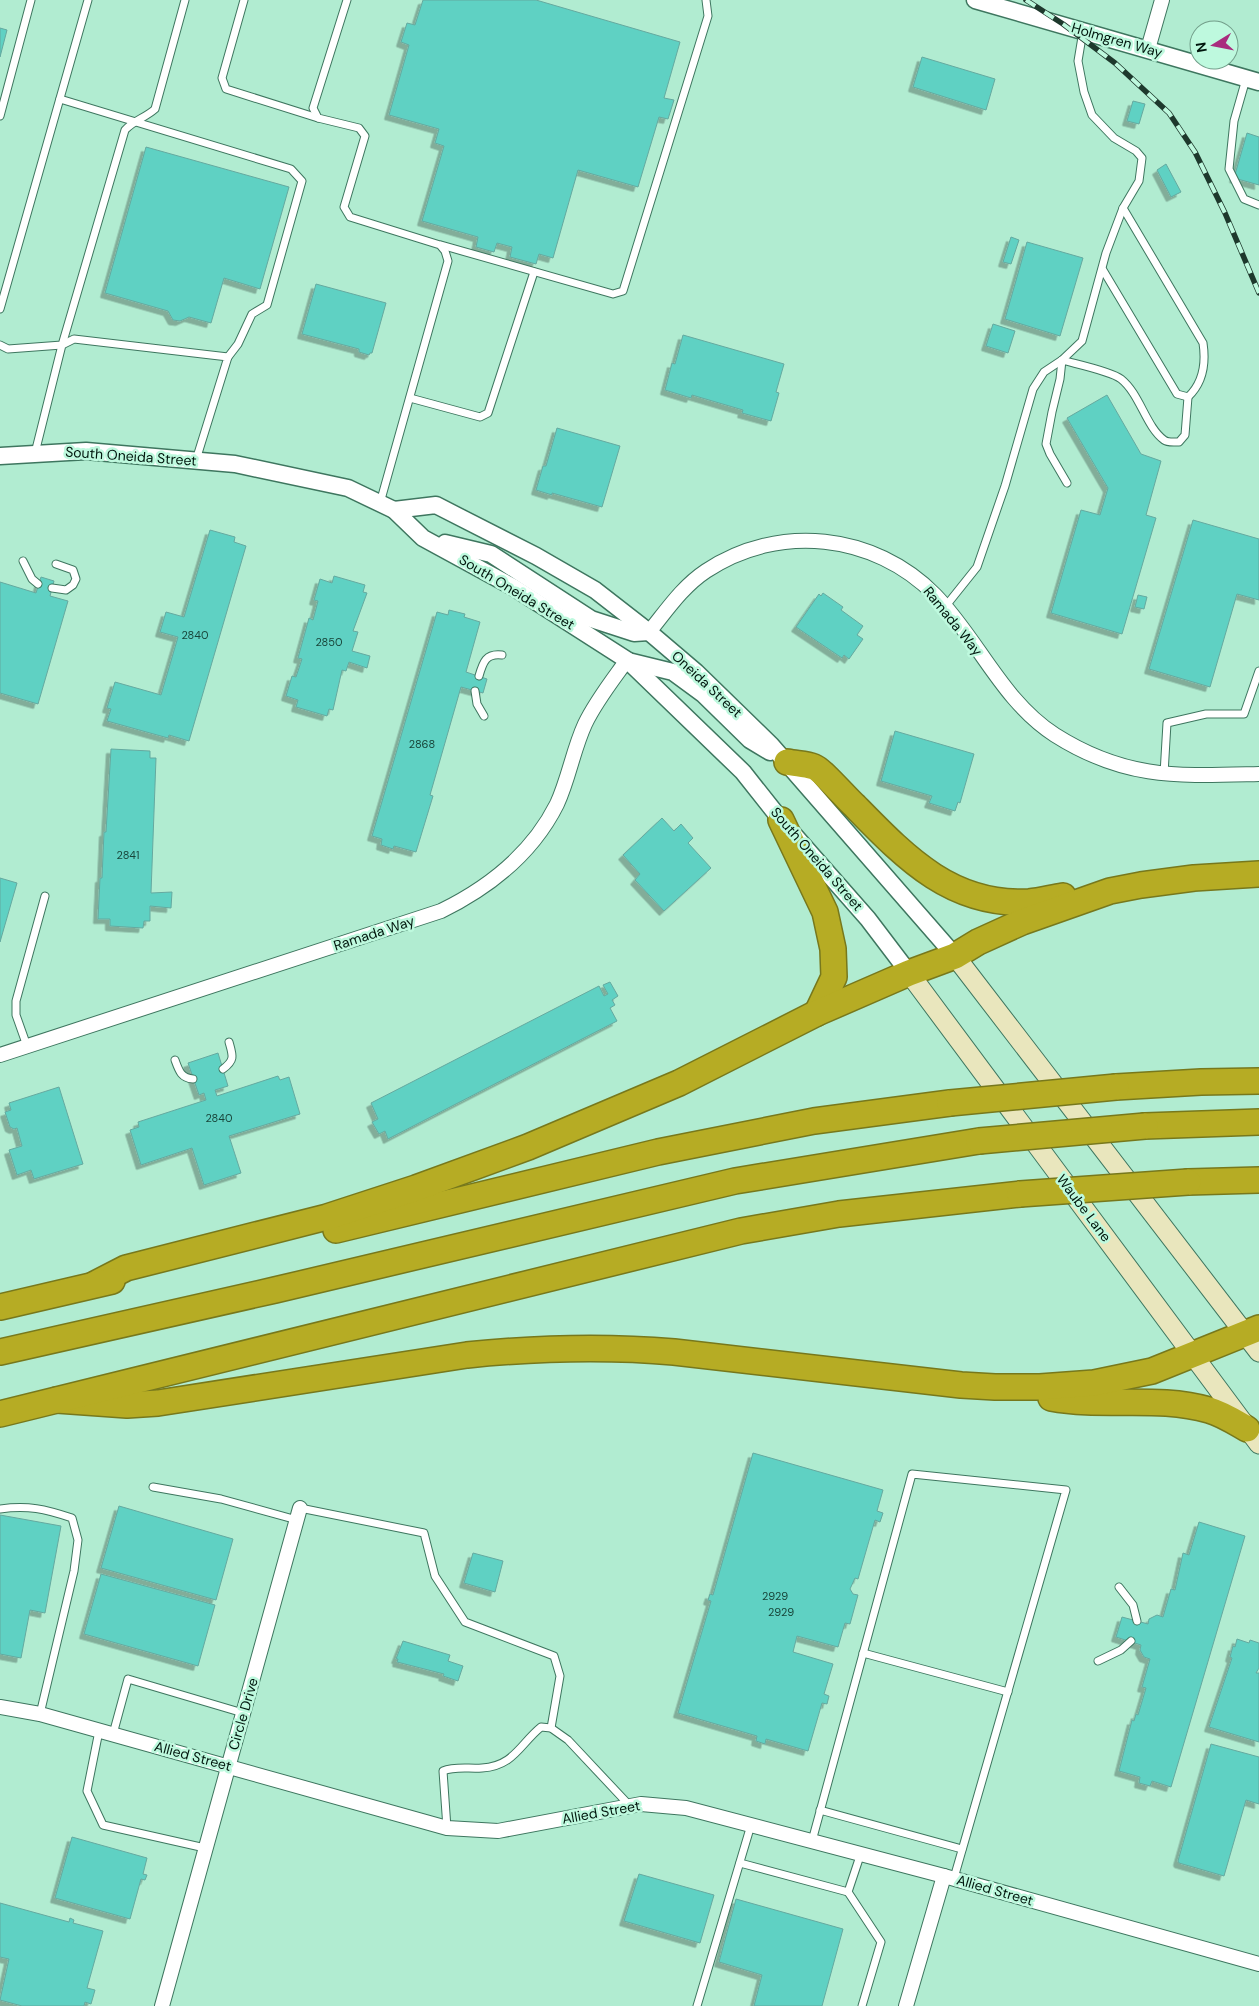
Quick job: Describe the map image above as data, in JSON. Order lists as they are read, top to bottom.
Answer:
{
  "streets": {
    "main road": ["Waube Lane"],
    "street": [
      "Holmgren Way",
      "South Oneida Street",
      "Ramada Way",
      "Oneida Street",
      "Circle Drive",
      "Allied Street"
    ]
  },
  "crossings": [
    ["South Oneida Street", "Ramada Way"],
    ["South Oneida Street", "Oneida Street"],
    ["South Oneida Street", "Waube Lane"],
    ["Ramada Way", "Oneida Street"],
    ["Circle Drive", "Allied Street"]
  ],
  "house_numbers": [
    "2840",
    "2850",
    "2868",
    "2841",
    "2840",
    "2929",
    "2929"
  ],
  "north": "left"
}
